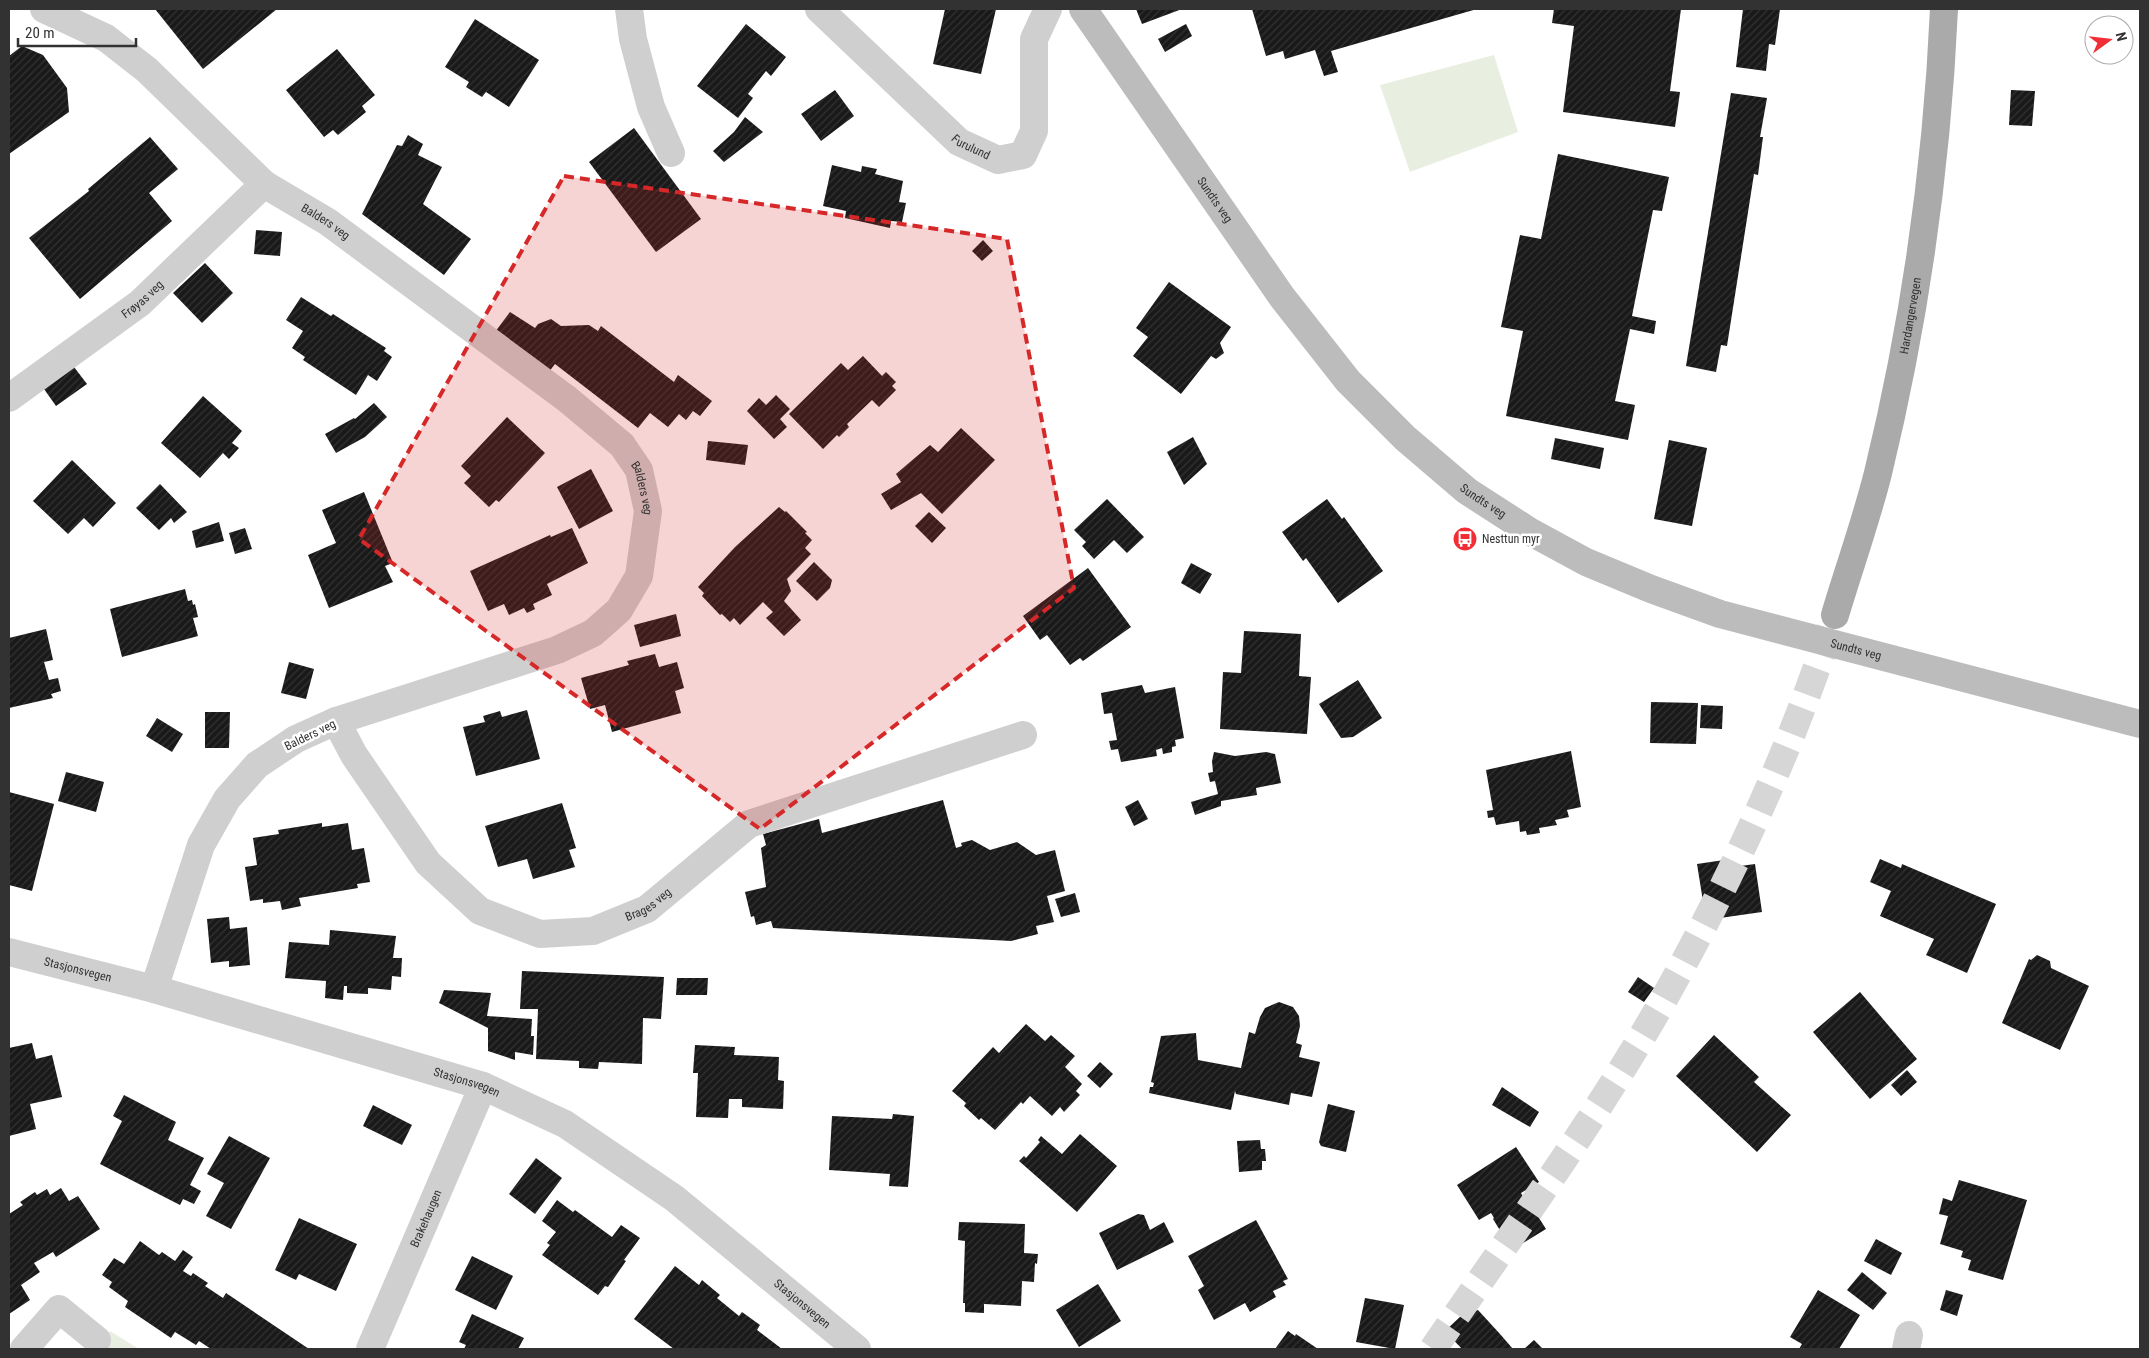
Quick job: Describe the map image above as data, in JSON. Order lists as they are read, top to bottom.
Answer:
{
  "streets": {
    "main road": ["Hardangervegen"],
    "street": [
      "Furulund",
      "Sundts veg",
      "Balders veg",
      "Frøyas veg",
      "Brages veg",
      "Stasjonsvegen",
      "Brakehaugen"
    ]
  },
  "crossings": [
    ["Balders veg", "Frøyas veg"],
    ["Balders veg", "Brages veg"],
    ["Balders veg", "Stasjonsvegen"],
    ["Stasjonsvegen", "Brakehaugen"]
  ],
  "places": {
    "bus stop": ["Nesttun myr"]
  },
  "scale_bar": "20 m",
  "north": "right"
}
